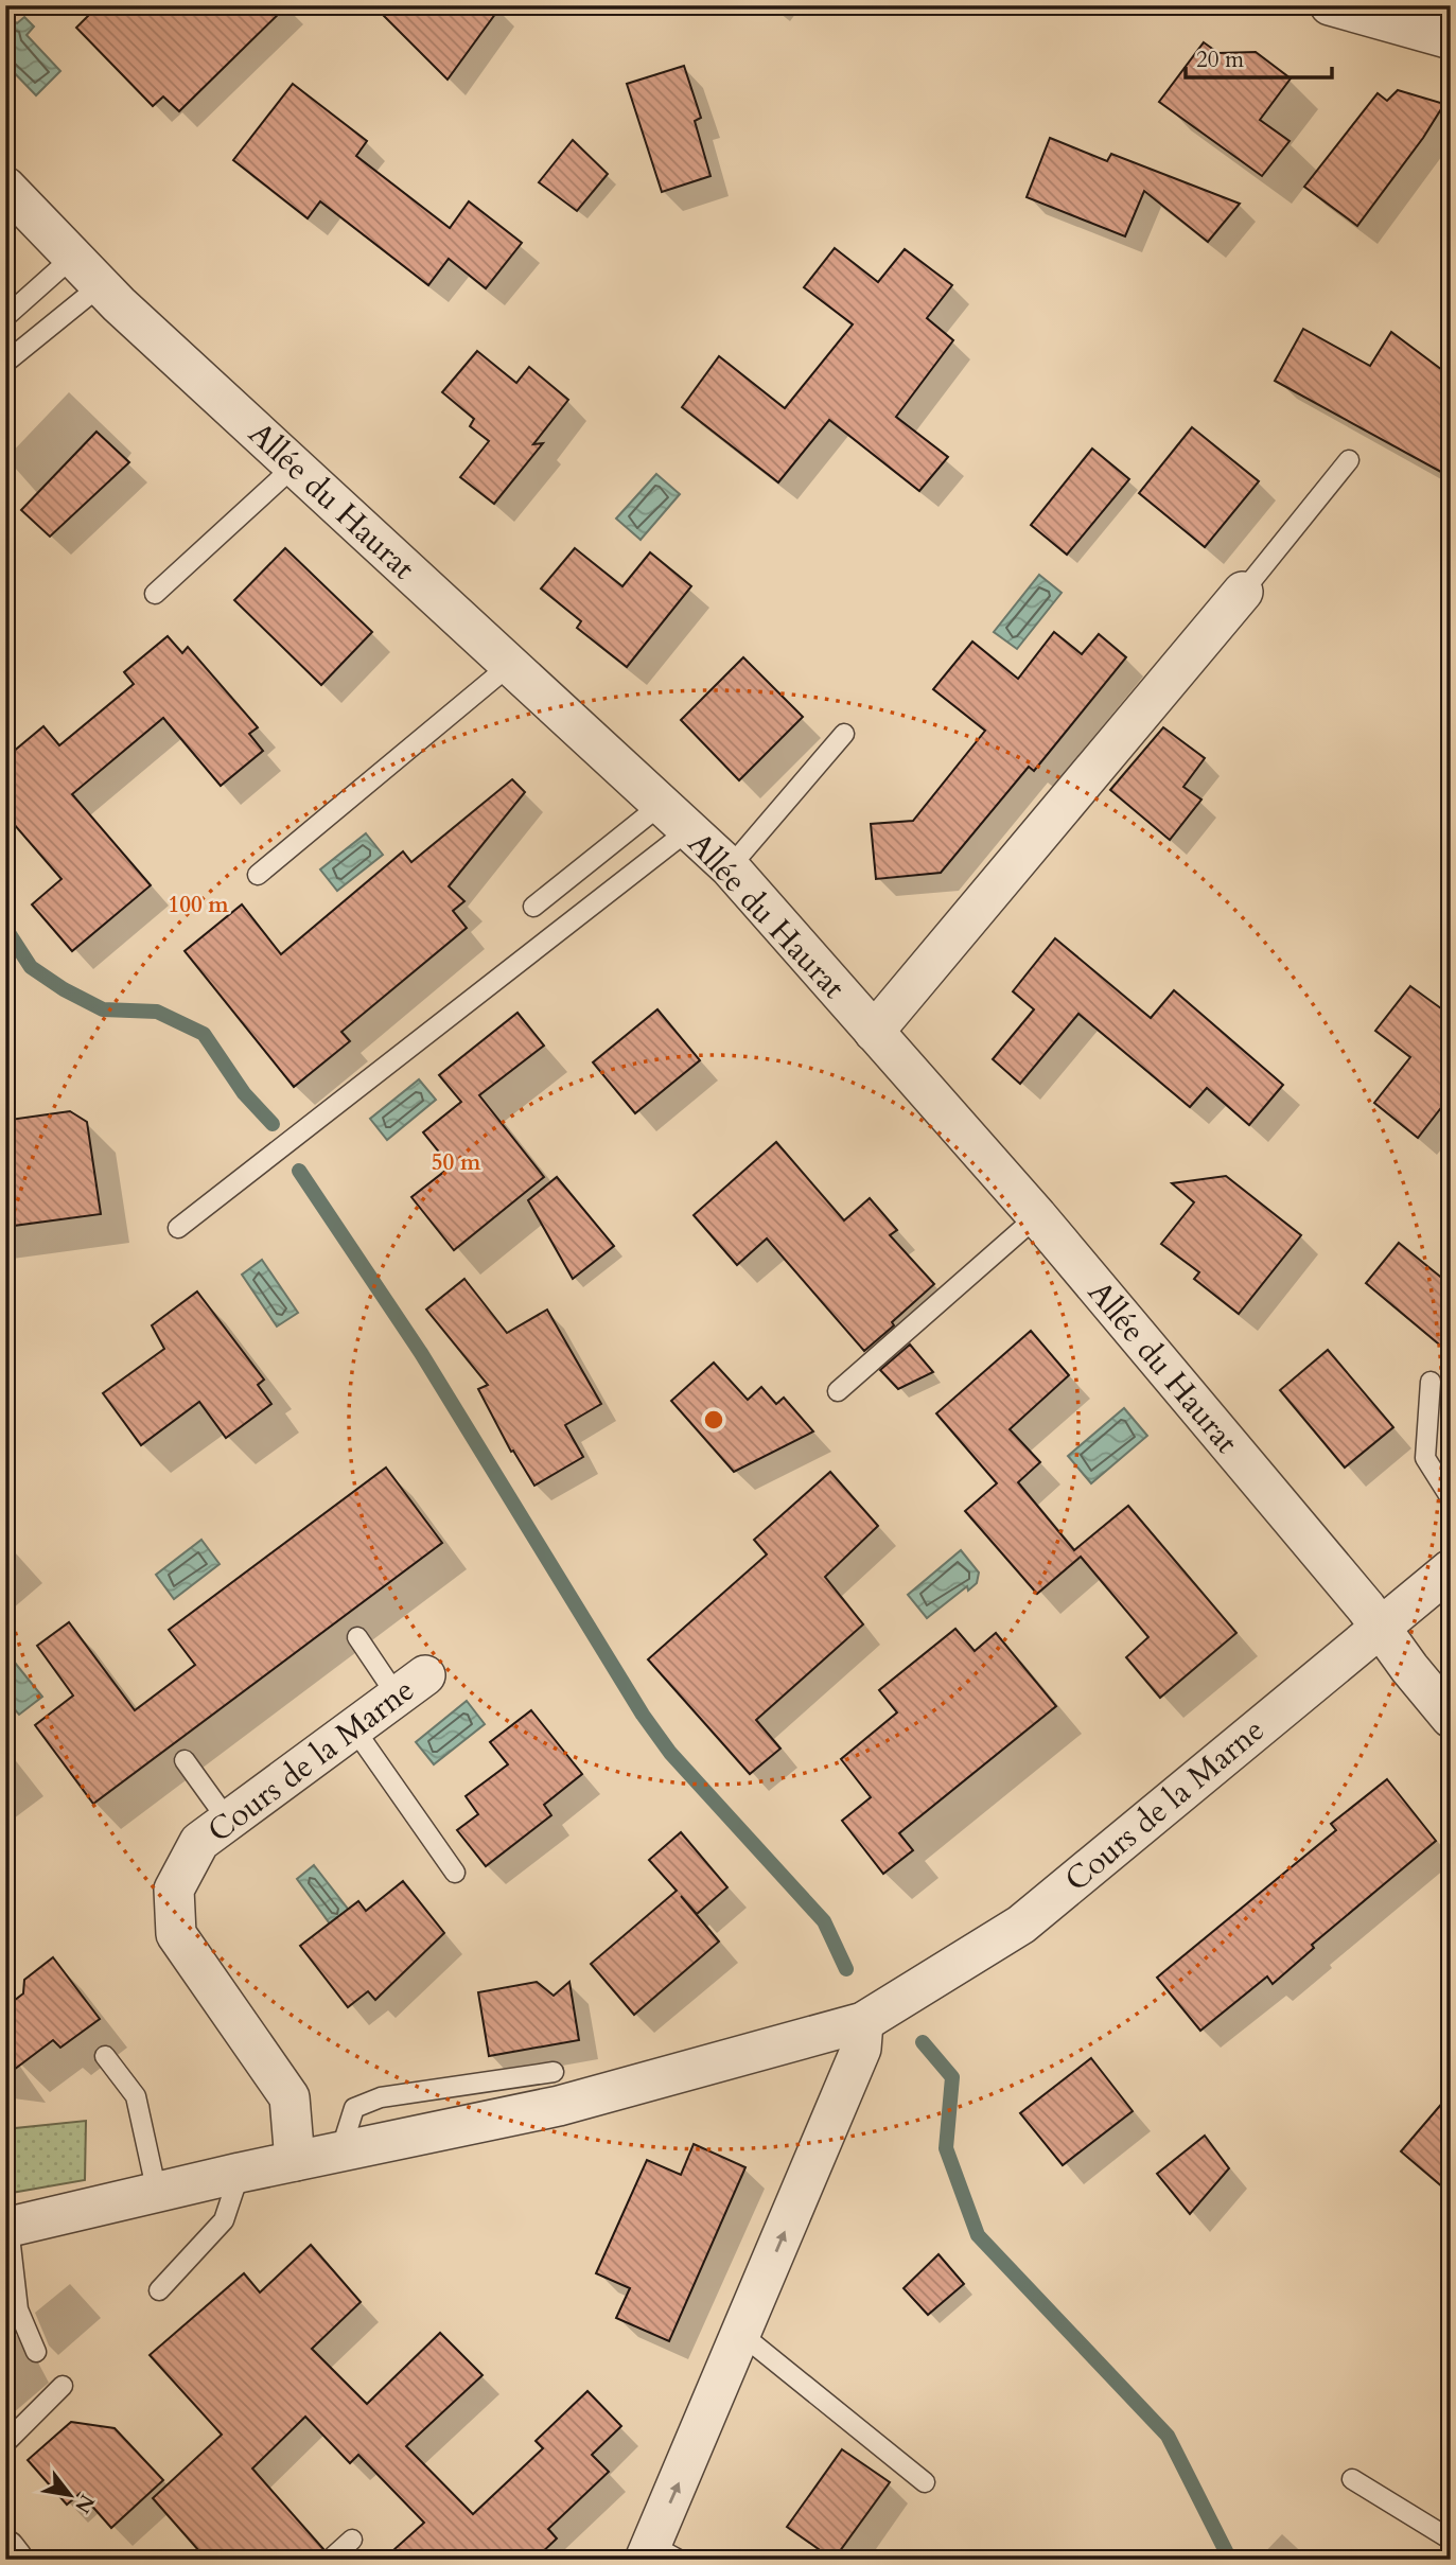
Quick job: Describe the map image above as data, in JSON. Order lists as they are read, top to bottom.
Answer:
{
  "streets": {
    "street": ["Allée du Haurat", "Cours de la Marne"]
  },
  "crossings": [
    ["Allée du Haurat", "Cours de la Marne"]
  ],
  "scale_bar": "20 m",
  "north": "bottom right",
  "rings": ["100 m", "50 m"]
}
